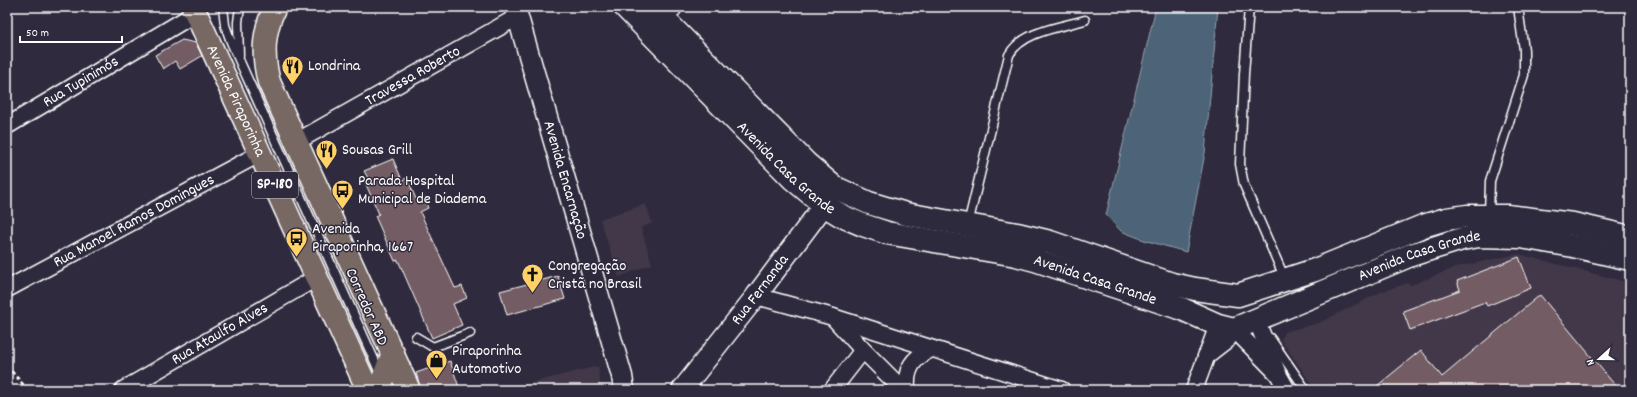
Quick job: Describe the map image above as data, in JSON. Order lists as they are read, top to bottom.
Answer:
{
  "streets": {
    "main road": ["Avenida Piraporinha", "Avenida Casa Grande", "SP-180"],
    "street": [
      "Travessa Roberto",
      "Rua Tupinimós",
      "Avenida Encarnação",
      "Rua Manoel Ramos Domingues",
      "Rua Fernanda",
      "Rua Ataulfo Alves"
    ],
    "lane": ["Corredor ABD"]
  },
  "crossings": [
    ["Travessa Roberto", "Avenida Encarnação"],
    ["Travessa Roberto", "SP-180"],
    ["Rua Tupinimós", "Avenida Piraporinha"],
    ["Avenida Piraporinha", "Rua Manoel Ramos Domingues"],
    ["Avenida Piraporinha", "Corredor ABD"],
    ["Avenida Piraporinha", "Rua Ataulfo Alves"],
    ["Avenida Casa Grande", "Rua Fernanda"]
  ],
  "places": {
    "restaurant": ["Londrina", "Sousas Grill"],
    "bus stop": ["Parada Hospital Municipal de Diadema", "Avenida Piraporinha, 1667"],
    "church": ["Congregação Cristã no Brasil"],
    "shop": ["Piraporinha Automotivo"]
  },
  "scale_bar": "50 m",
  "north": "left"
}
